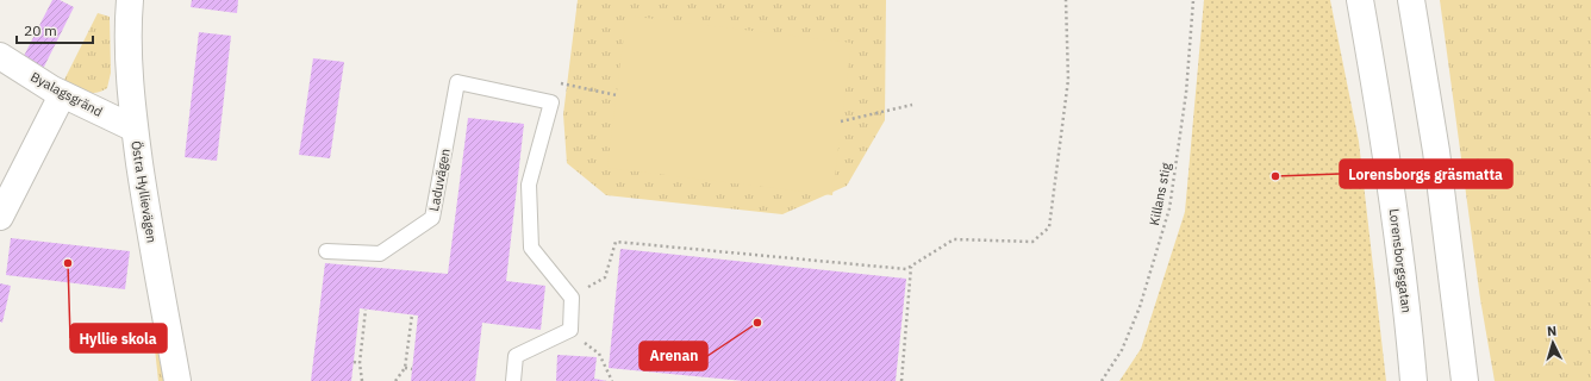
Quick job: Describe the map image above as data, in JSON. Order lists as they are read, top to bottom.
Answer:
{
  "streets": {
    "main road": ["Byalagsgränd", "Östra Hyllievägen", "Lorensborgsgatan"],
    "lane": ["Laduvägen"],
    "path": ["Killans stig"]
  },
  "crossings": [
    ["Byalagsgränd", "Östra Hyllievägen"]
  ],
  "places": ["Lorensborgs gräsmatta", "Hyllie skola", "Arenan"],
  "scale_bar": "20 m",
  "north": "top"
}
